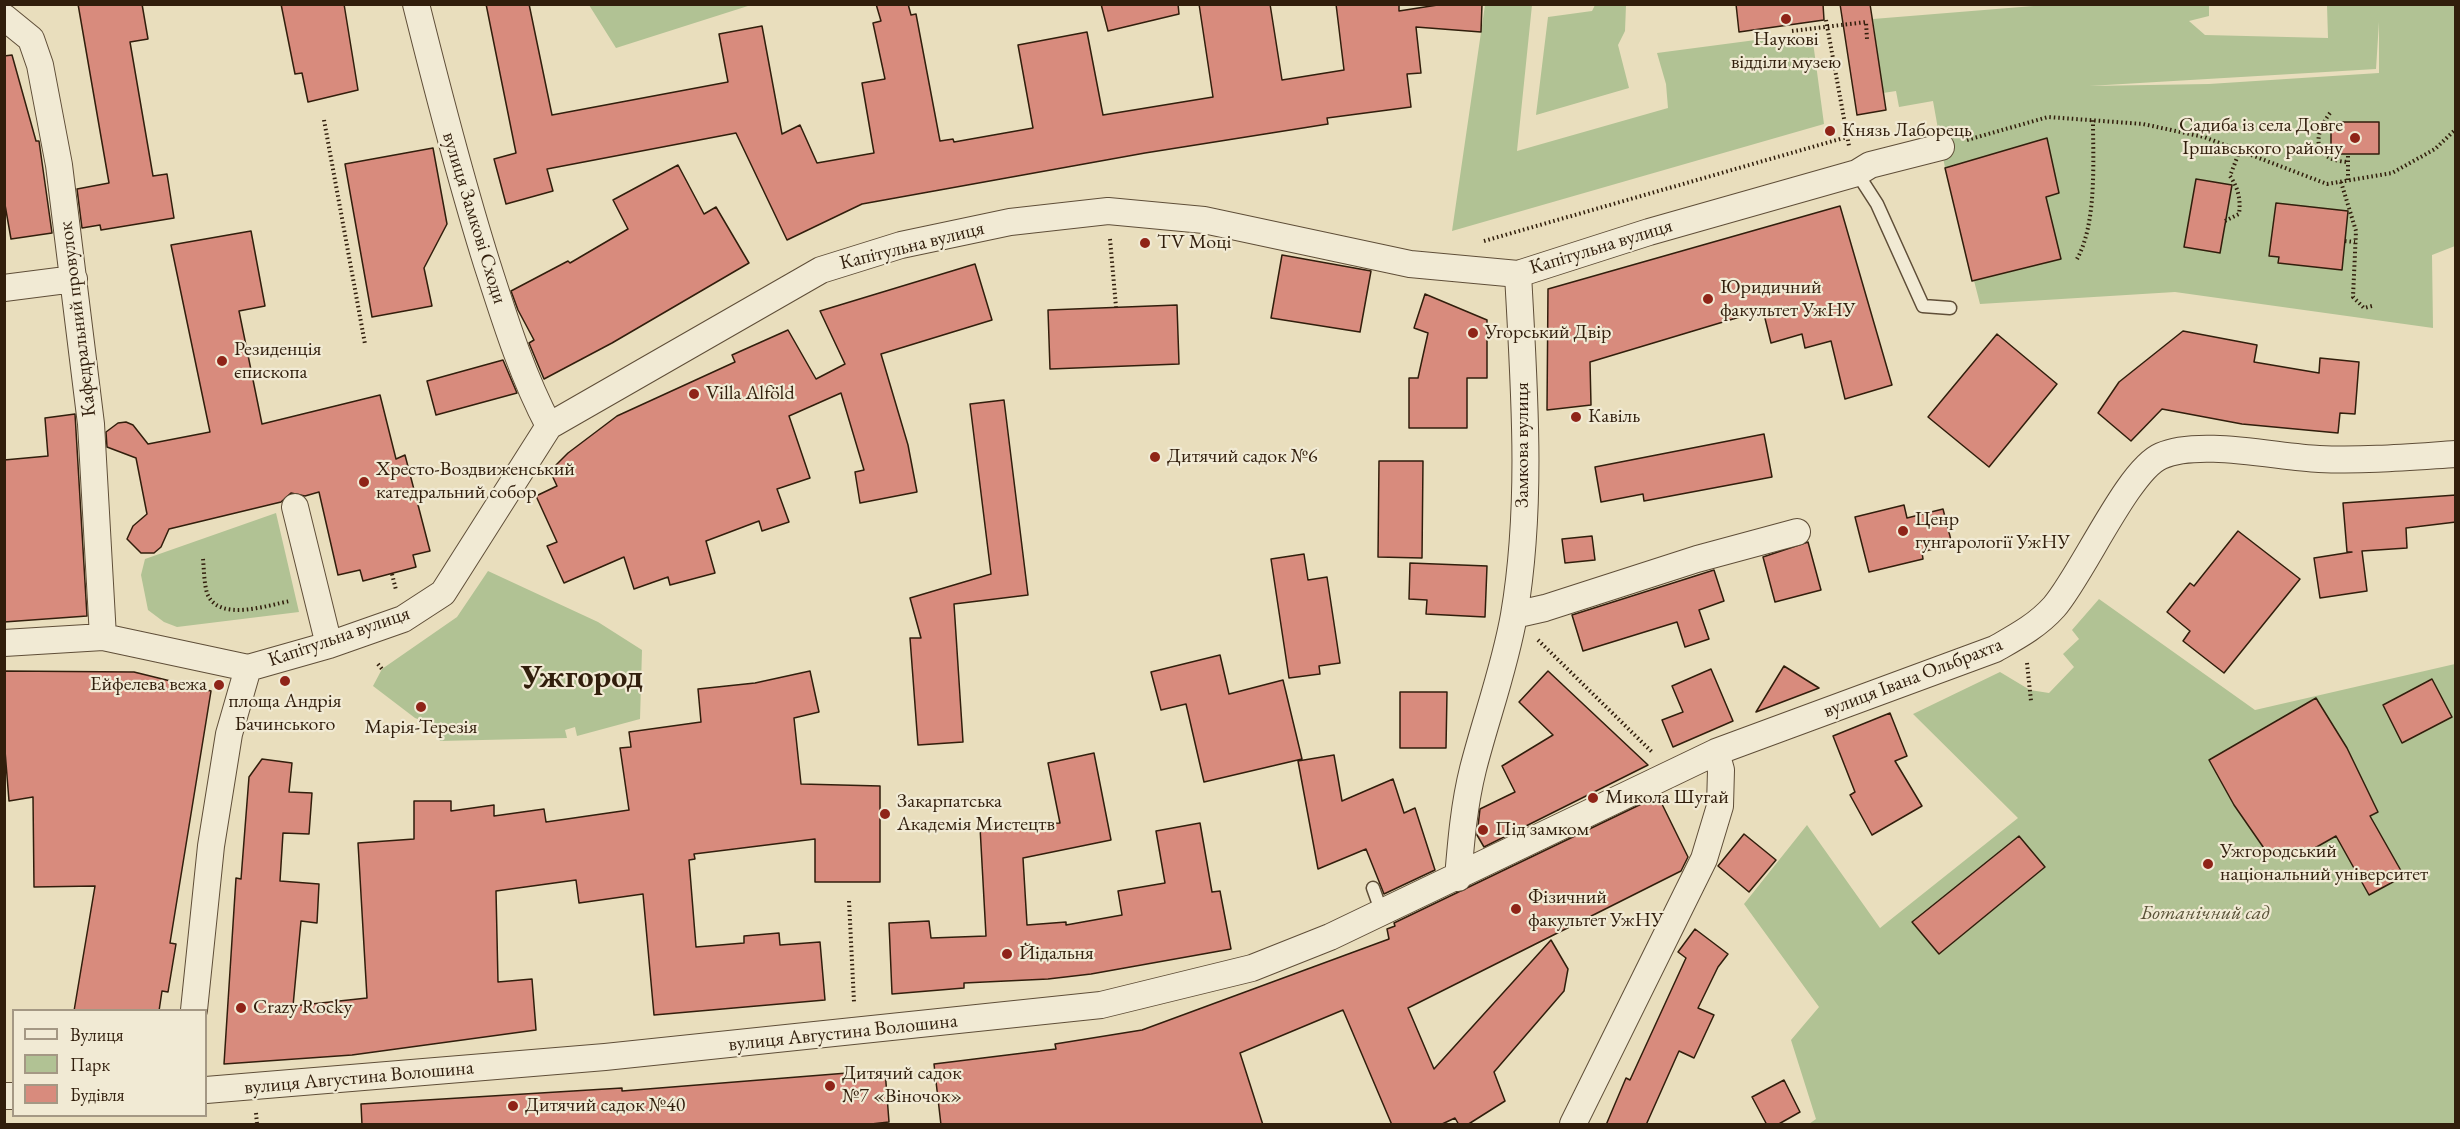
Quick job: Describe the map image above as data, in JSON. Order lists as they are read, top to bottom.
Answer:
{
  "streets": {
    "street": [
      "вулиця Замкові Сходи",
      "Капітульна вулиця",
      "Кафедральний провулок",
      "Замкова вулиця",
      "вулиця Івана Ольбрахта",
      "вулиця Августина Волошина"
    ]
  },
  "crossings": [
    ["вулиця Замкові Сходи", "Капітульна вулиця"],
    ["Капітульна вулиця", "Замкова вулиця"],
    ["Замкова вулиця", "вулиця Івана Ольбрахта"],
    ["Замкова вулиця", "вулиця Августина Волошина"],
    ["вулиця Івана Ольбрахта", "вулиця Августина Волошина"]
  ],
  "districts": ["Ужгород"],
  "parks": ["Ботанічний сад"],
  "places": [
    "Наукові відділи музею",
    "Князь Лаборець",
    "Садиба із села Довге Іршавського району",
    "TV Моці",
    "Юридичний факультет УжНУ",
    "Угорський Двір",
    "Резиденція єпископа",
    "Villa Alföld",
    "Кавіль",
    "Дитячий садок №6",
    "Хресто-Воздвиженський катедральний собор",
    "Ценр гунгарології УжНУ",
    "площа Андрія Бачинського",
    "Ейфелева вежа",
    "Марія-Терезія",
    "Микола Шугай",
    "Закарпатська Академія Мистецтв",
    "Під замком",
    "Ужгородський національний університет",
    "Фізичний факультет УжНУ",
    "Йідальня",
    "Crazy Rocky",
    "Дитячий садок №7 «Віночок»",
    "Дитячий садок №40"
  ],
  "legend": ["Вулиця", "Парк", "Будівля"]
}
